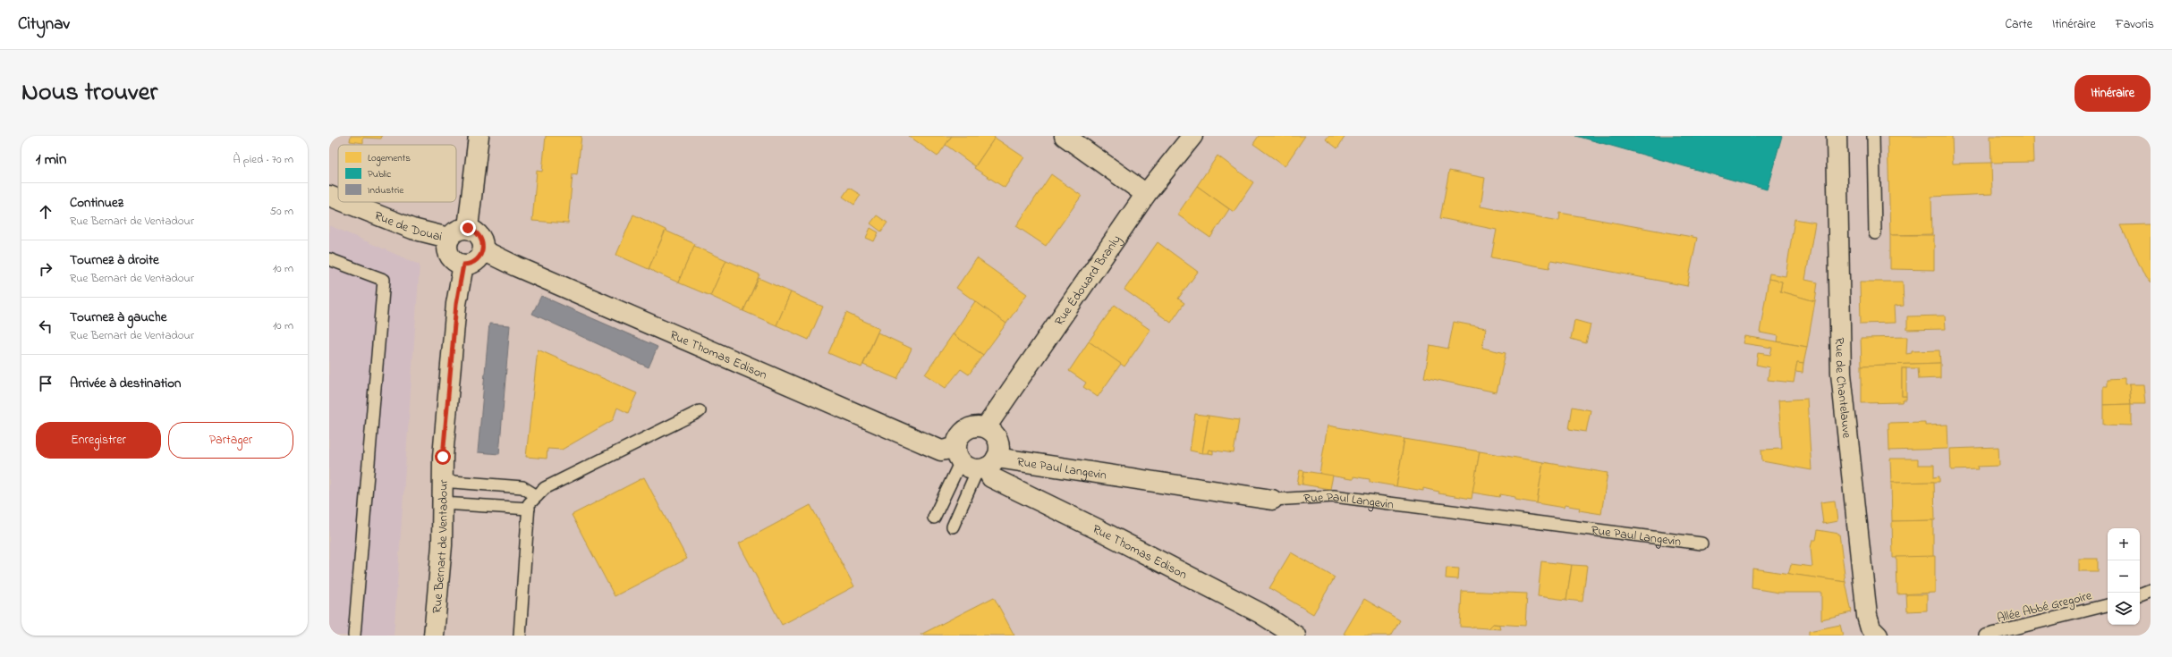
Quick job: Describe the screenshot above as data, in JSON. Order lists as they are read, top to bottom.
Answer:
{
  "streets": {
    "street": [
      "Rue de Douai",
      "Rue Édouard Branly",
      "Rue Thomas Edison",
      "Rue de Chantelauve",
      "Rue Paul Langevin",
      "Rue Bernart de Ventadour"
    ],
    "lane": ["Allée Abbé Gregoire"]
  },
  "crossings": [
    ["Rue de Douai", "Rue Thomas Edison"],
    ["Rue de Douai", "Rue Bernart de Ventadour"],
    ["Rue Thomas Edison", "Rue Paul Langevin"],
    ["Rue Thomas Edison", "Rue Bernart de Ventadour"]
  ],
  "legend": ["Logements", "Public", "Industrie"],
  "page": {
    "header": "Citynav",
    "nav": ["Carte", "Itinéraire", "Favoris"],
    "title": "Nous trouver",
    "buttons": [
      "Itinéraire",
      ["Enregistrer", "Partager"]
    ],
    "heading": ["1 min", "À pied · 70 m"],
    "list": [
      ["Continuez", "Rue Bernart de Ventadour", "50 m"],
      ["Tournez à droite", "Rue Bernart de Ventadour", "10 m"],
      ["Tournez à gauche", "Rue Bernart de Ventadour", "10 m"],
      "Arrivée à destination"
    ],
    "map_buttons": ["+", "−"]
  }
}
